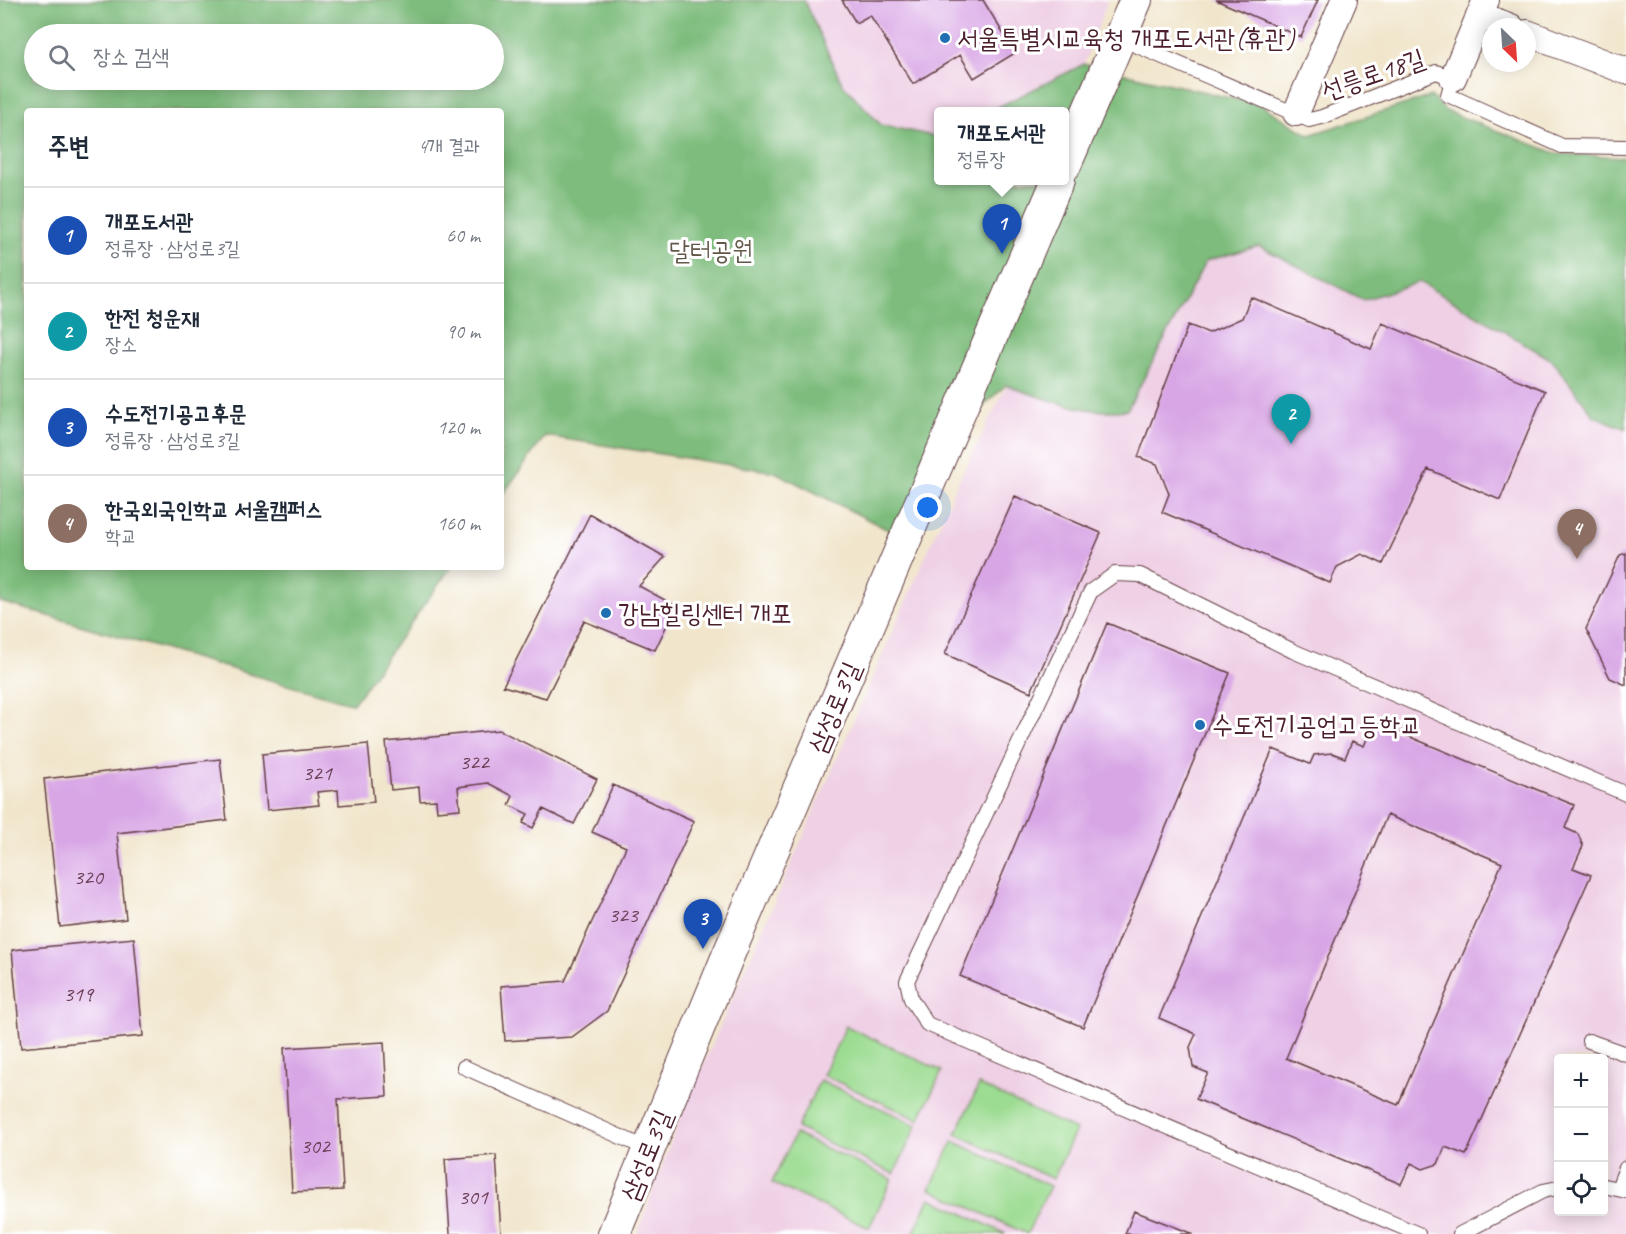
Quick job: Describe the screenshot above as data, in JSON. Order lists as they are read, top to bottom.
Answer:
{
  "streets": {
    "street": ["삼성로3길"],
    "lane": ["선릉로18길"]
  },
  "parks": ["달터공원"],
  "places": ["서울특별시교육청 개포도서관(휴관)", "강남힐링센터 개포", "수도전기공업고등학교"],
  "house_numbers": [
    "322",
    "321",
    "320",
    "323",
    "319",
    "302",
    "301"
  ],
  "north": "bottom right",
  "page": {
    "search": "장소 검색",
    "popup": ["개포도서관", "정류장"],
    "heading": ["주변", "4개 결과"],
    "list": [
      {
        "mark": "1",
        "name": "개포도서관",
        "note": "정류장 · 삼성로3길",
        "value": "60 m"
      },
      {
        "mark": "2",
        "name": "한전 청운재",
        "note": "장소",
        "value": "90 m"
      },
      {
        "mark": "3",
        "name": "수도전기공고후문",
        "note": "정류장 · 삼성로3길",
        "value": "120 m"
      },
      {
        "mark": "4",
        "name": "한국외국인학교 서울캠퍼스",
        "note": "학교",
        "value": "160 m"
      }
    ],
    "pins": [
      "1",
      "2",
      "4",
      "3"
    ],
    "map_buttons": ["+", "−"]
  }
}
